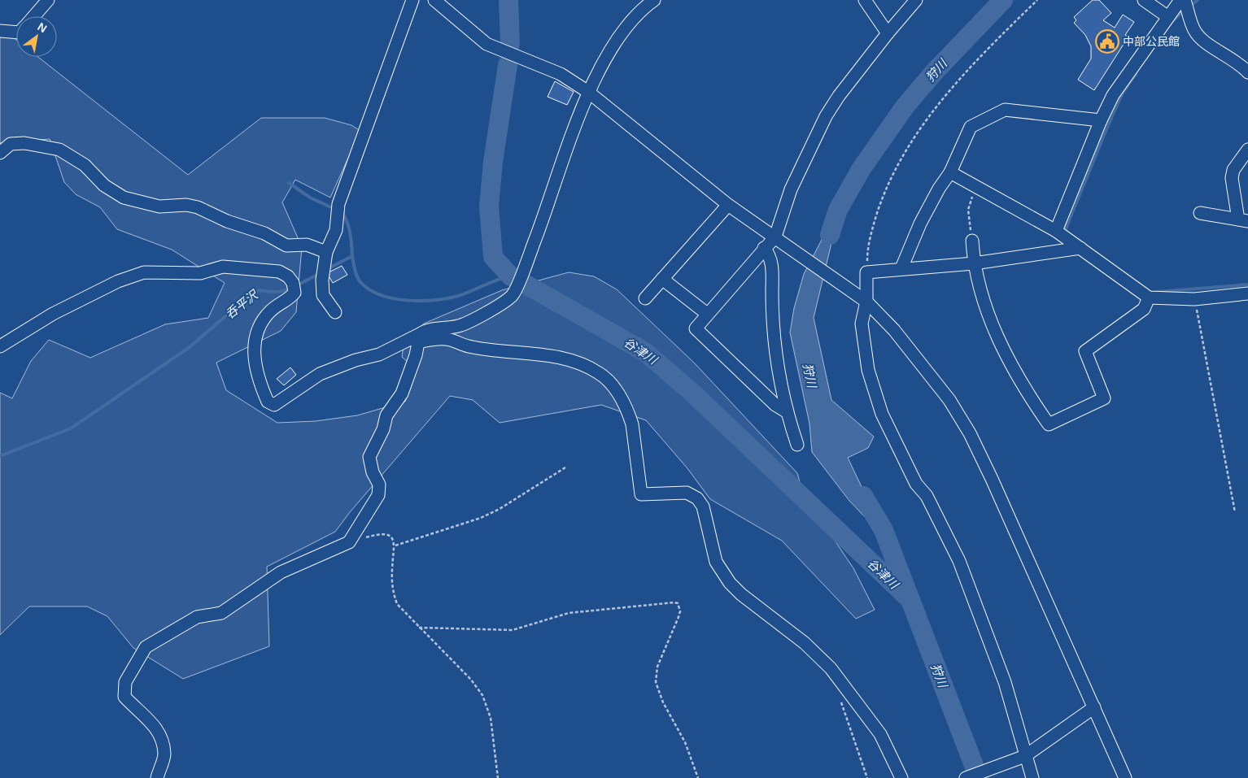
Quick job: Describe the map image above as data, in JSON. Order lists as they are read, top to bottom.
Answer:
{
  "water": ["狩川", "呑平沢", "谷津川"],
  "places": {
    "public building": ["中部公民館"]
  },
  "north": "top right"
}
